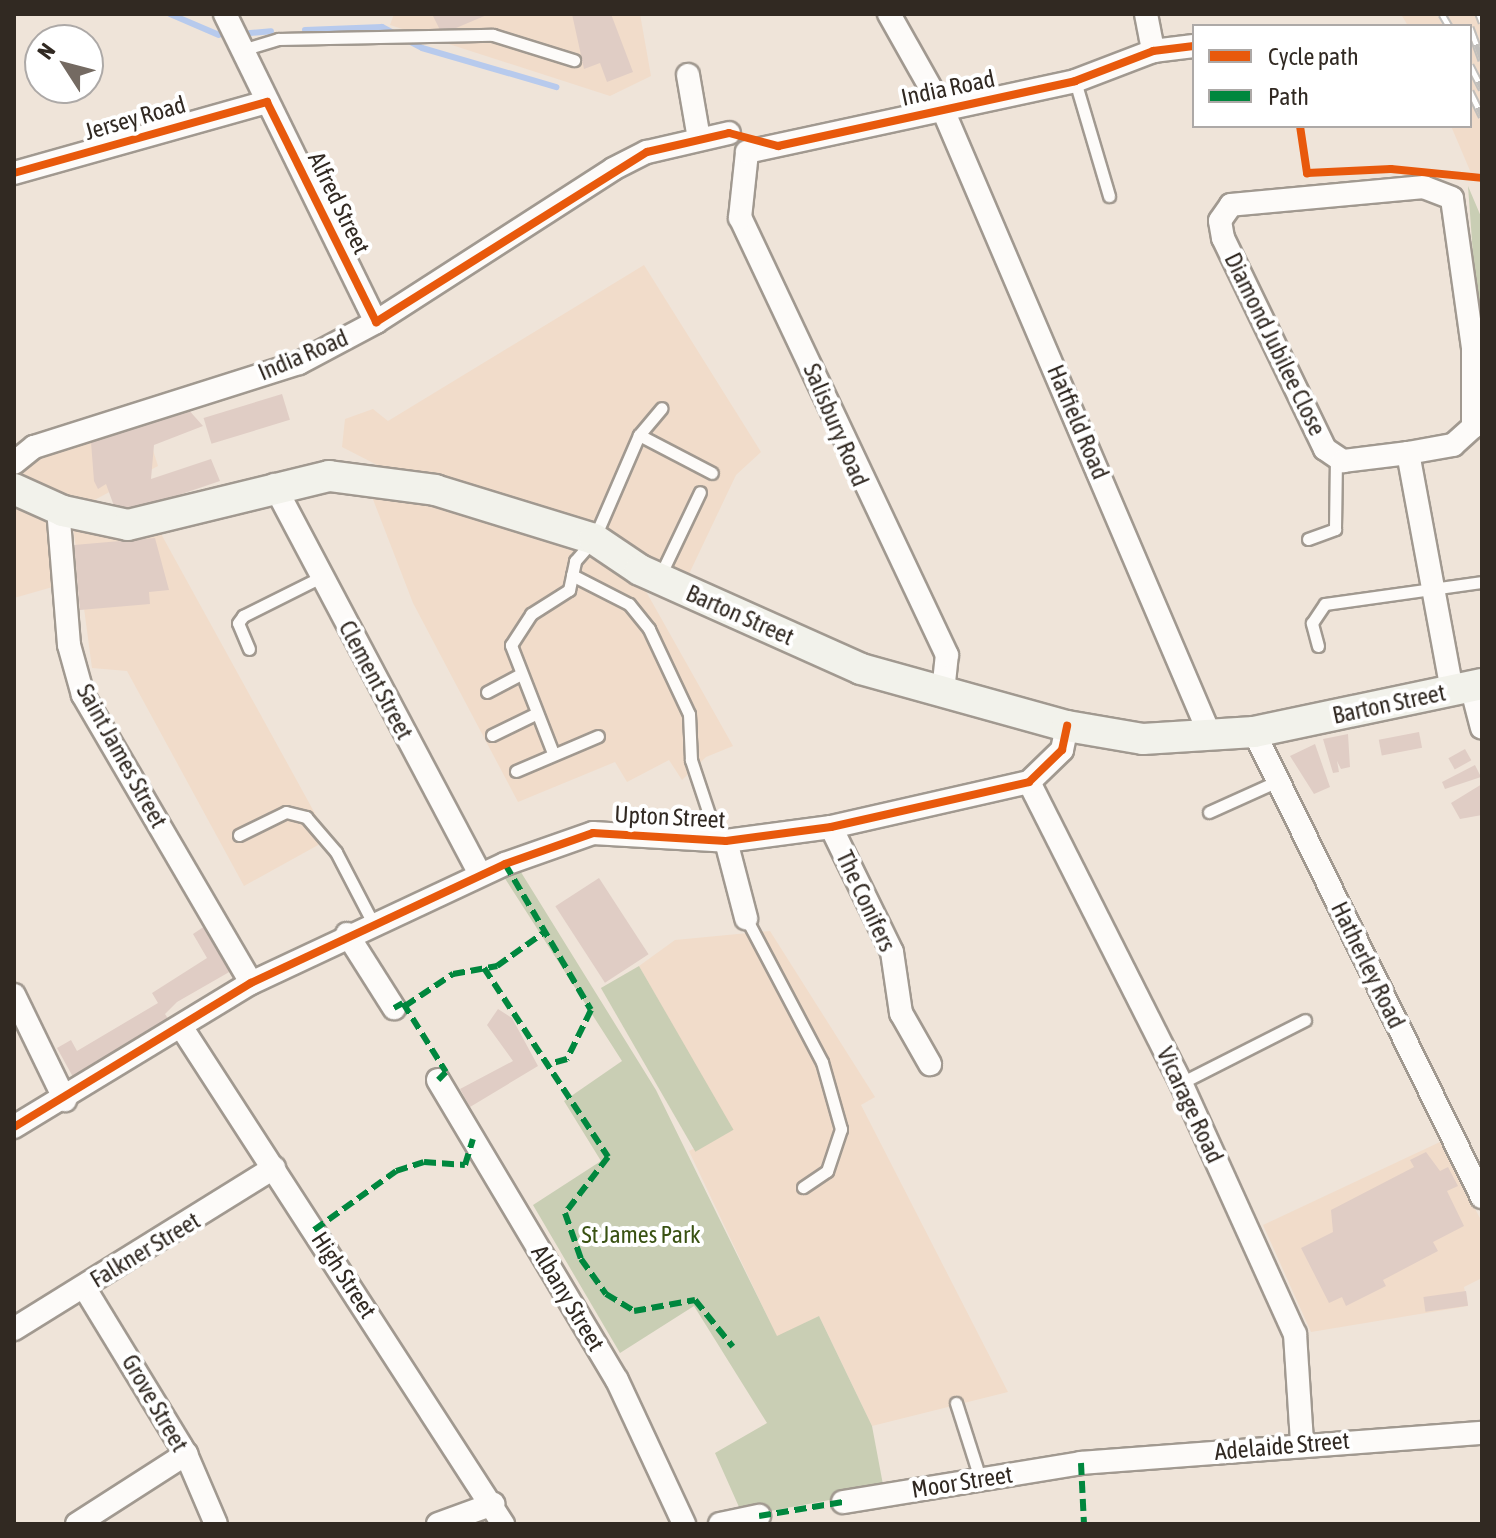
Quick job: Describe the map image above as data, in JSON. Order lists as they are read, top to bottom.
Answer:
{
  "streets": {
    "main road": ["Barton Street"],
    "street": [
      "India Road",
      "Jersey Road",
      "Alfred Street",
      "Diamond Jubilee Close",
      "Hatfield Road",
      "Salisbury Road",
      "Clement Street",
      "Saint James Street",
      "Upton Street",
      "The Conifers",
      "Hatherley Road",
      "Vicarage Road",
      "Falkner Street",
      "High Street",
      "Albany Street",
      "Grove Street",
      "Adelaide Street",
      "Moor Street"
    ]
  },
  "crossings": [
    ["India Road", "Alfred Street"],
    ["India Road", "Hatfield Road"],
    ["India Road", "Salisbury Road"],
    ["Jersey Road", "Alfred Street"],
    ["Hatfield Road", "Barton Street"],
    ["Salisbury Road", "Barton Street"],
    ["Barton Street", "Clement Street"],
    ["Barton Street", "Saint James Street"],
    ["Barton Street", "Hatherley Road"],
    ["Clement Street", "Upton Street"],
    ["Saint James Street", "Upton Street"],
    ["Upton Street", "The Conifers"],
    ["Upton Street", "Vicarage Road"],
    ["Upton Street", "High Street"],
    ["Vicarage Road", "Adelaide Street"],
    ["Falkner Street", "High Street"],
    ["Falkner Street", "Grove Street"],
    ["Adelaide Street", "Moor Street"]
  ],
  "parks": ["St James Park"],
  "legend": ["Cycle path", "Path"],
  "north": "top left"
}
